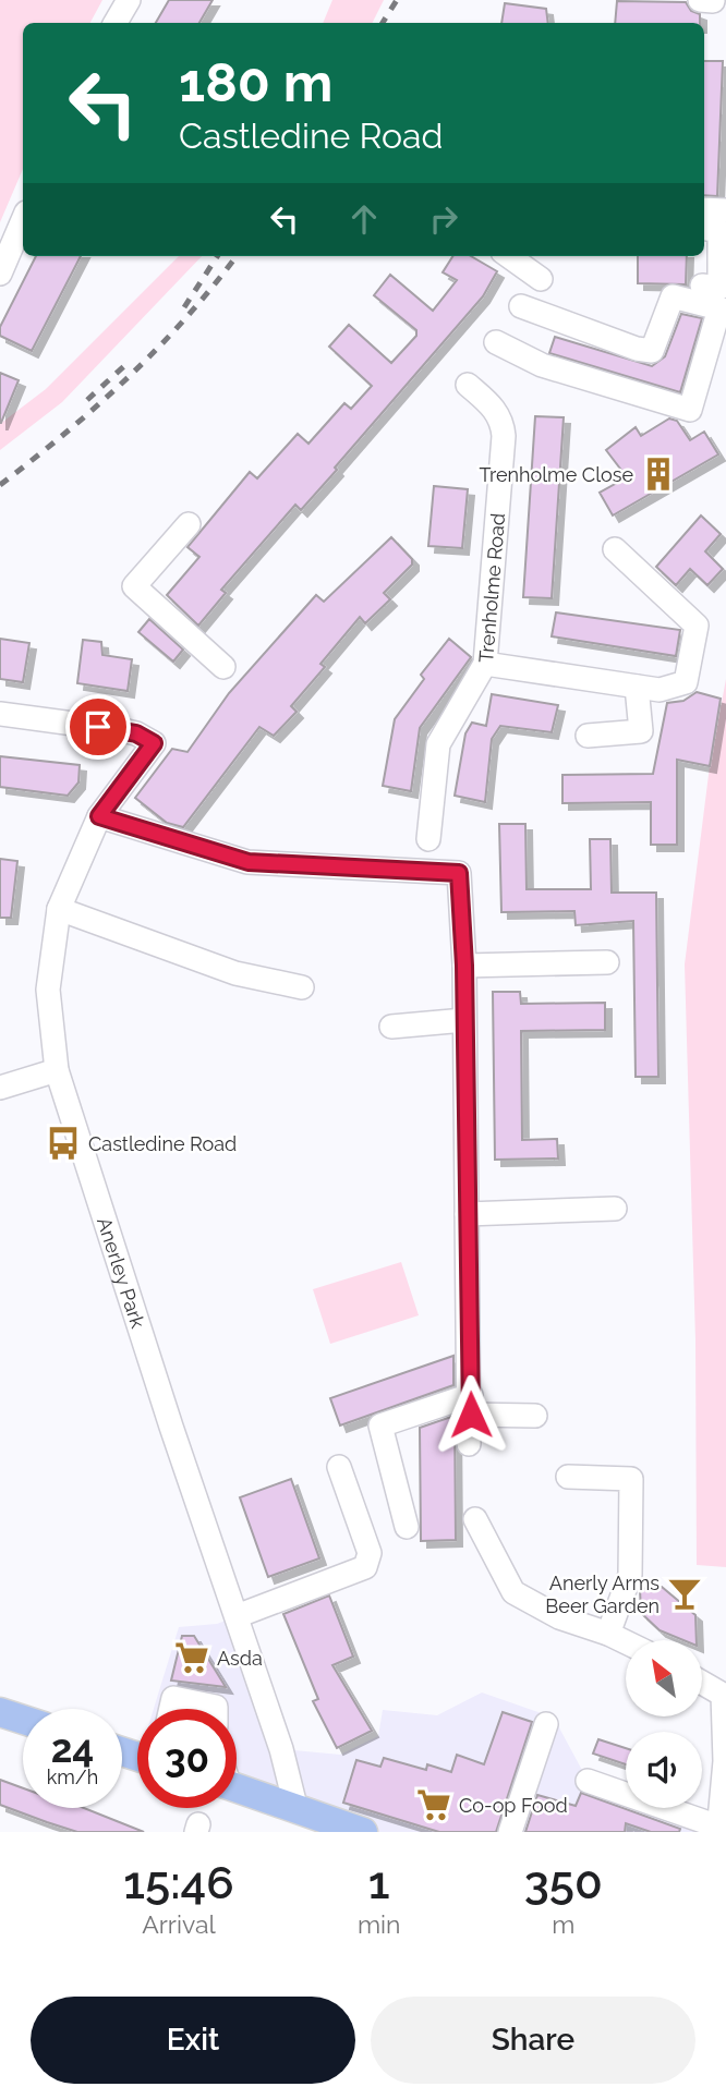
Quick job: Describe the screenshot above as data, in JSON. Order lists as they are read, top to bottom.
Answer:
{
  "streets": {
    "street": ["Trenholme Road", "Anerley Park"]
  },
  "places": {
    "building": ["Trenholme Close"],
    "bus stop": ["Castledine Road"],
    "bar": ["Anerly Arms Beer Garden"],
    "supermarket": ["Asda", "Co-op Food"]
  },
  "north": "top left",
  "page": {
    "turn": ["180 m", "Castledine Road"],
    "speed": "24 km/h",
    "limit": "30",
    "eta": [
      "15:46",
      "Arrival",
      "1",
      "min",
      "350",
      "m"
    ],
    "buttons": ["Exit", "Share"]
  }
}
